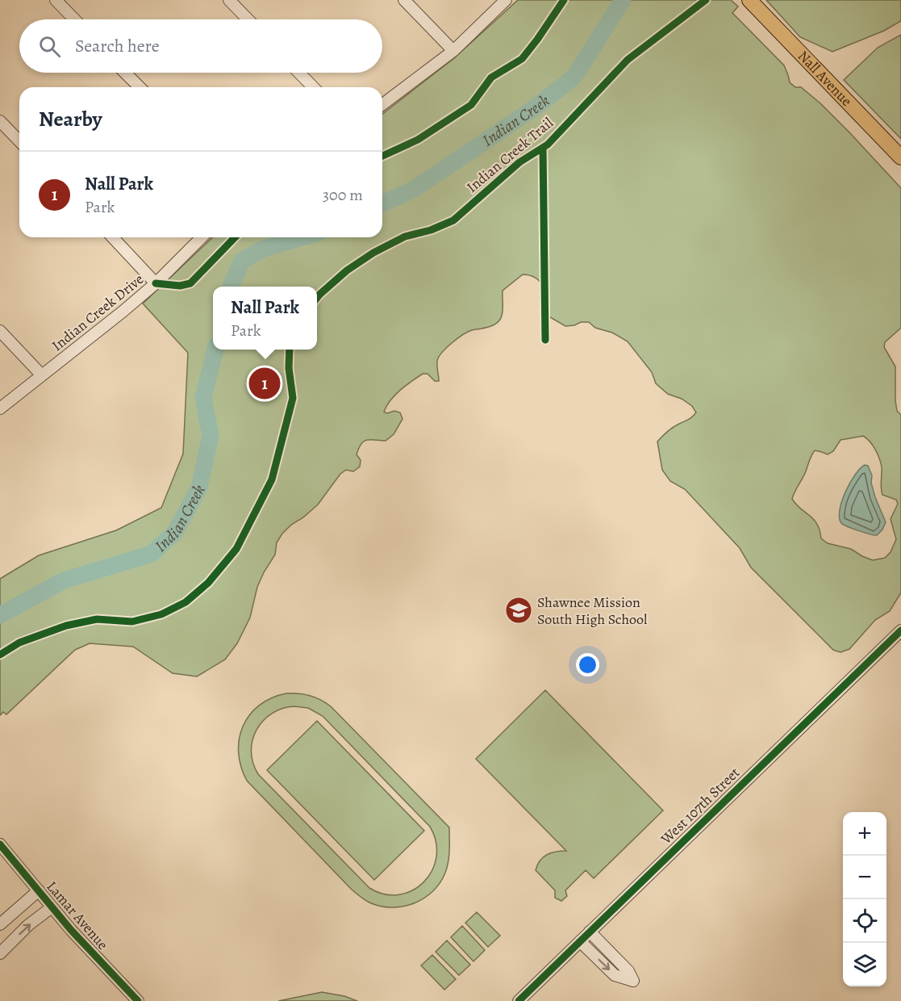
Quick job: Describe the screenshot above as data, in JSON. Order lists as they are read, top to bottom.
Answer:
{
  "streets": {
    "main road": ["Nall Avenue"],
    "street": ["Indian Creek Drive", "West 107th Street", "Lamar Avenue"],
    "cycle path": ["Indian Creek Trail"]
  },
  "water": ["Indian Creek"],
  "places": {
    "school or university": ["Shawnee Mission South High School"]
  },
  "page": {
    "search": "Search here",
    "heading": "Nearby",
    "list": [
      {
        "mark": "1",
        "name": "Nall Park",
        "note": "Park",
        "value": "300 m"
      }
    ],
    "popup": ["Nall Park", "Park"],
    "pins": "1",
    "map_buttons": ["+", "−"]
  }
}
